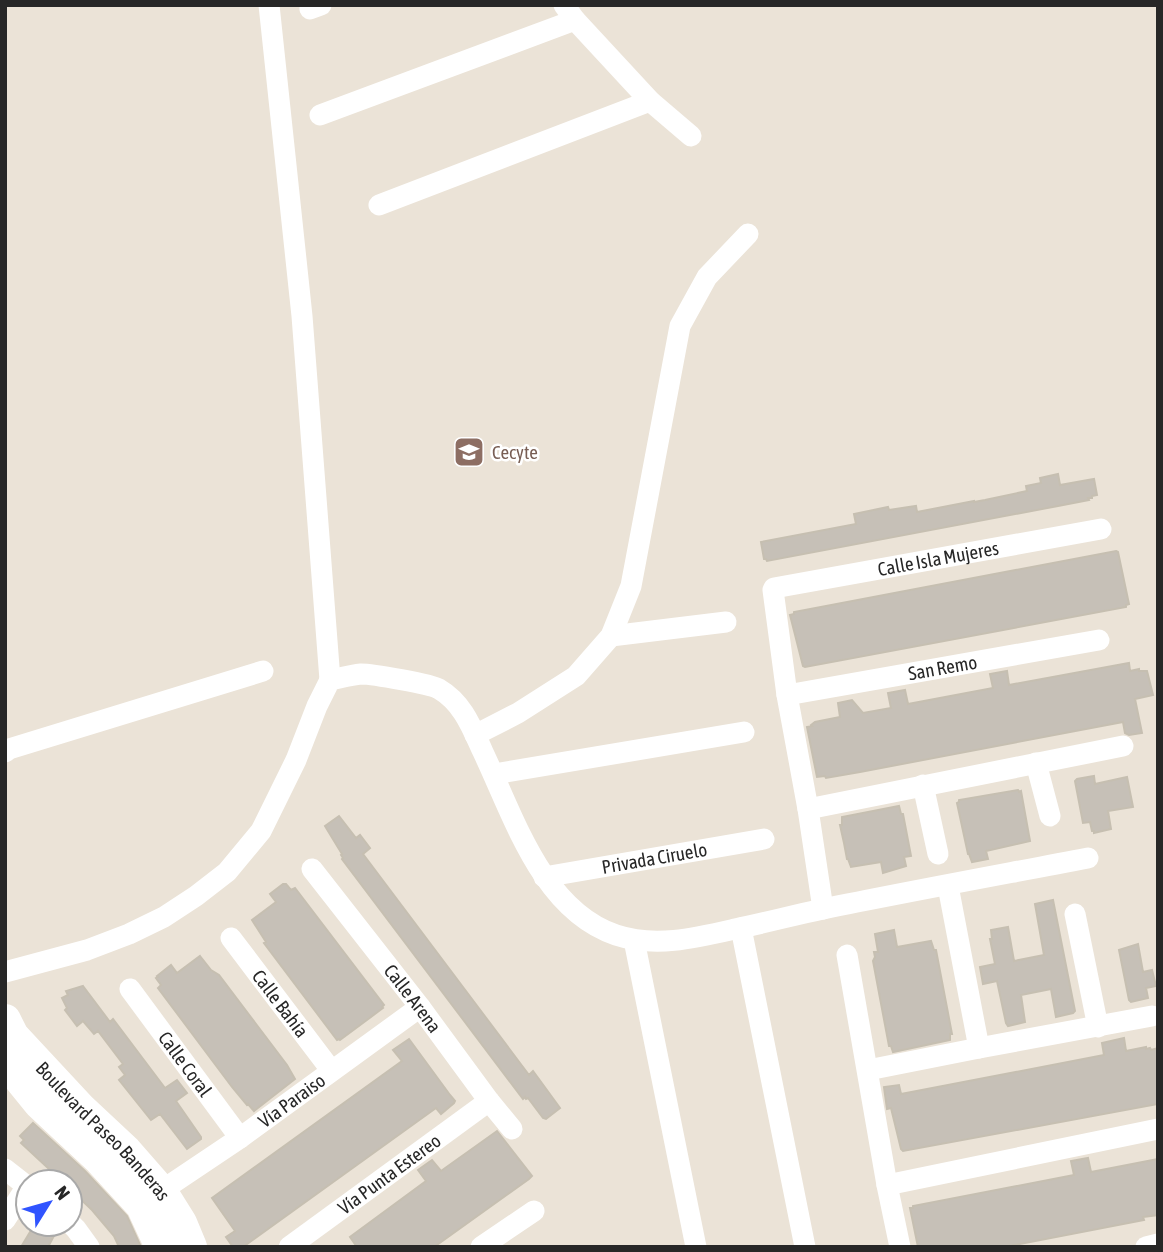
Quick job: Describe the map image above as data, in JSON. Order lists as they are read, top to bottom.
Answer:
{
  "streets": {
    "main road": ["Boulevard Paseo Banderas"],
    "street": [
      "Calle Isla Mujeres",
      "San Remo",
      "Privada Ciruelo",
      "Calle Arena",
      "Calle Bahía",
      "Calle Coral",
      "Vía Paraiso",
      "Vía Punta Estereo"
    ]
  },
  "crossings": [
    ["Calle Isla Mujeres", "San Remo"],
    ["Calle Arena", "Vía Paraiso"],
    ["Calle Arena", "Vía Punta Estereo"],
    ["Calle Bahía", "Vía Paraiso"],
    ["Calle Coral", "Vía Paraiso"],
    ["Vía Paraiso", "Boulevard Paseo Banderas"]
  ],
  "places": {
    "school or university": ["Cecyte"]
  },
  "north": "top right"
}
